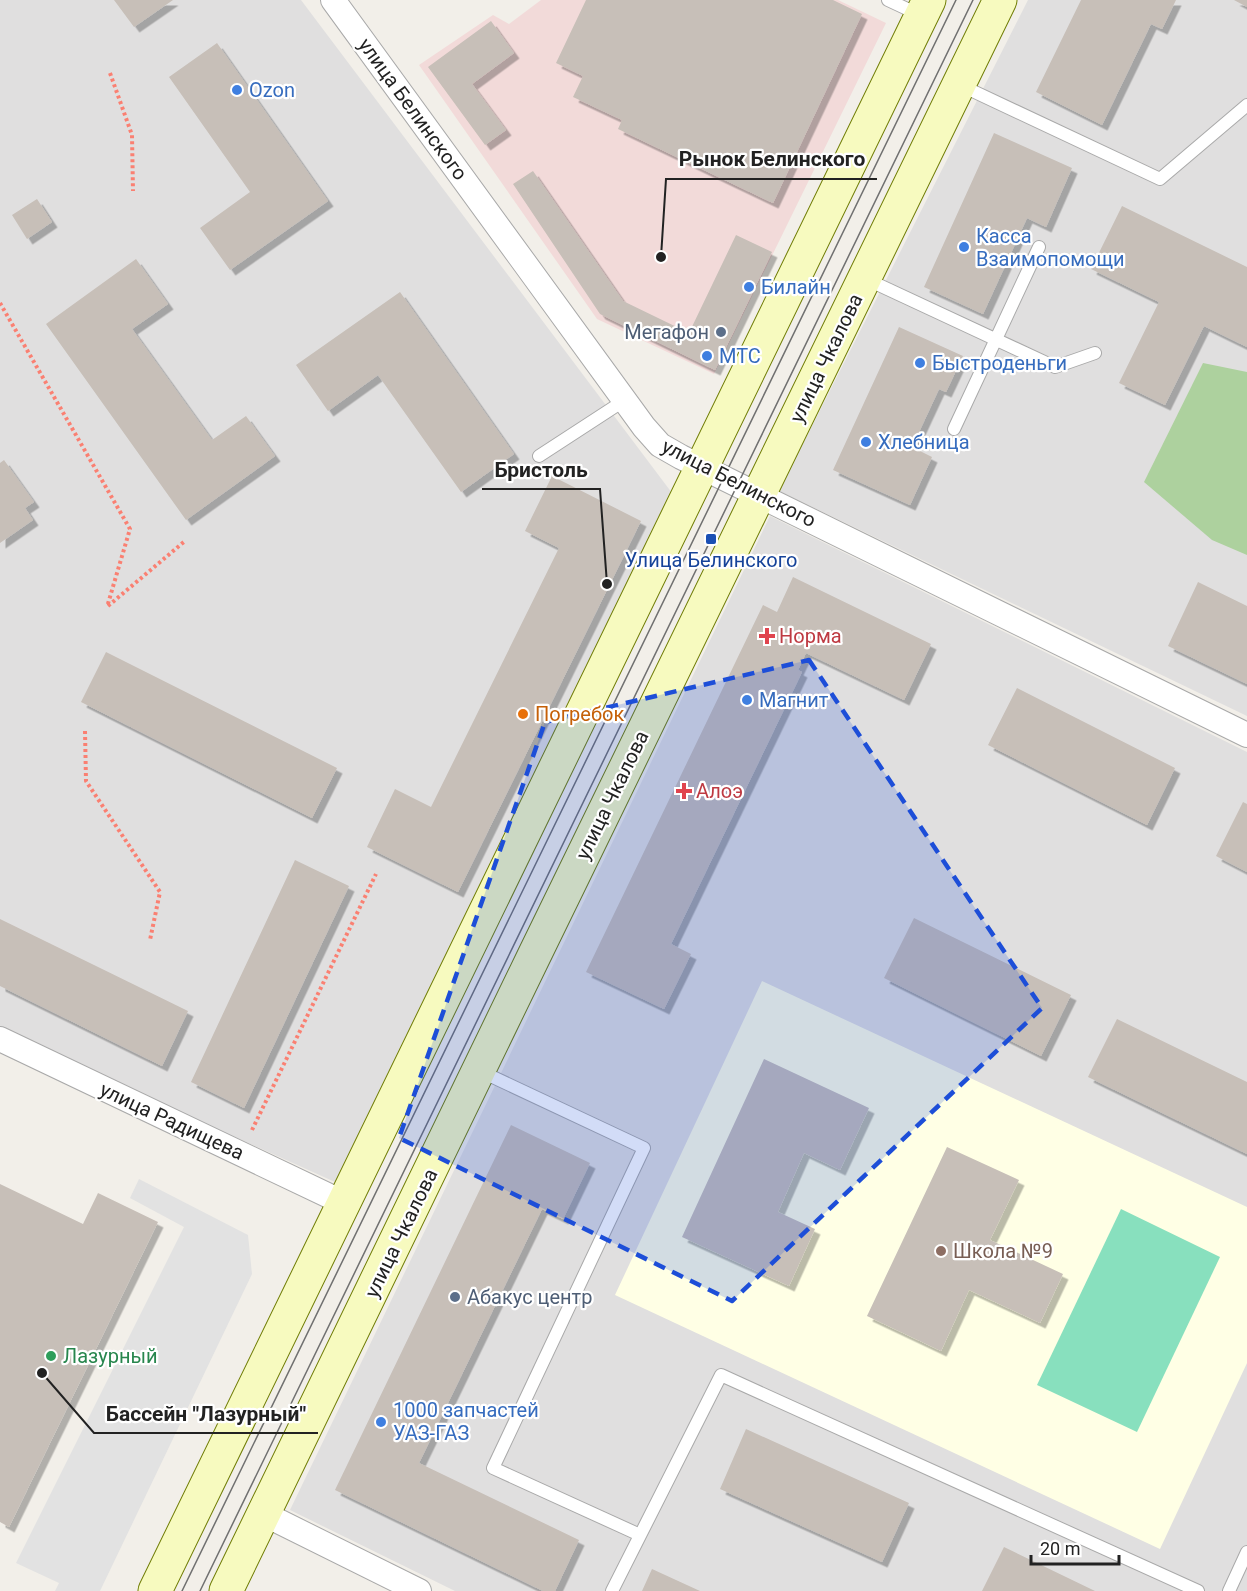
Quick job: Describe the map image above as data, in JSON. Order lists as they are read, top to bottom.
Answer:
{
  "streets": {
    "main road": ["улица Чкалова"],
    "street": ["улица Белинского", "улица Радищева"]
  },
  "crossings": [
    ["улица Белинского", "улица Чкалова"]
  ],
  "places": {
    "other": [
      "Ozon",
      "Касса Взаимопомощи",
      "Рынок Белинского",
      "Билайн",
      "Мегафон",
      "МТС",
      "Быстроденьги",
      "Хлебница",
      "Бристоль",
      "Магнит",
      "Погребок",
      "Школа №9",
      "Абакус центр",
      "Лазурный",
      "Бассейн \"Лазурный\"",
      "1000 запчастей УАЗ-ГАЗ"
    ],
    "transit": ["Улица Белинского"],
    "health": ["Норма", "Алоэ"]
  },
  "scale_bar": "20 m"
}
